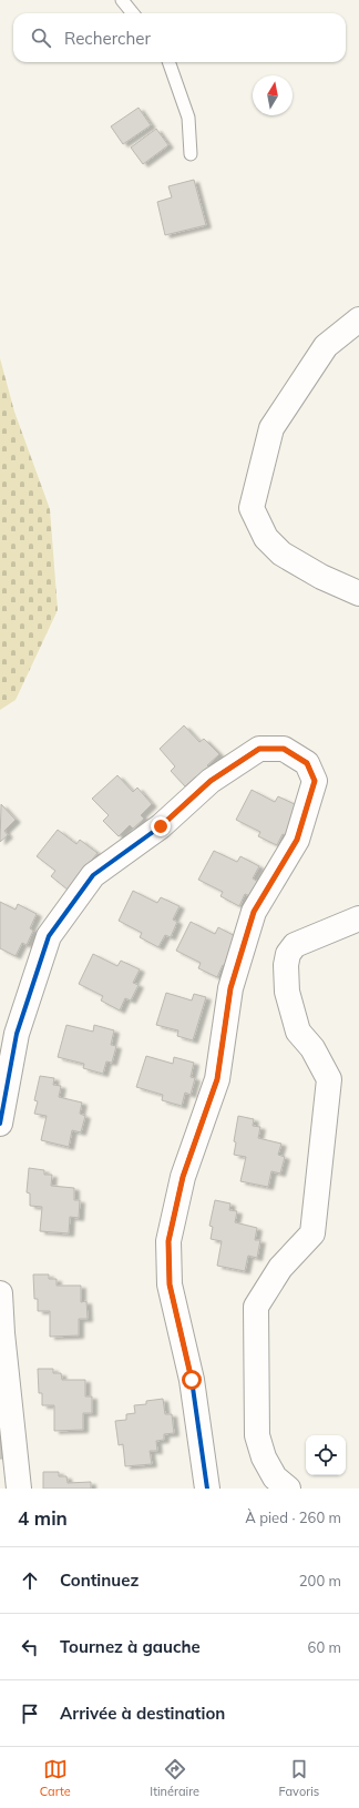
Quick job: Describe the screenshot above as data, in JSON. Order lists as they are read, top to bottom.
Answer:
{
  "north": "top",
  "page": {
    "search": "Rechercher",
    "heading": ["4 min", "À pied · 260 m"],
    "list": [
      ["Continuez", "200 m"],
      ["Tournez à gauche", "60 m"],
      "Arrivée à destination"
    ],
    "nav": ["Carte", "Itinéraire", "Favoris"]
  }
}
